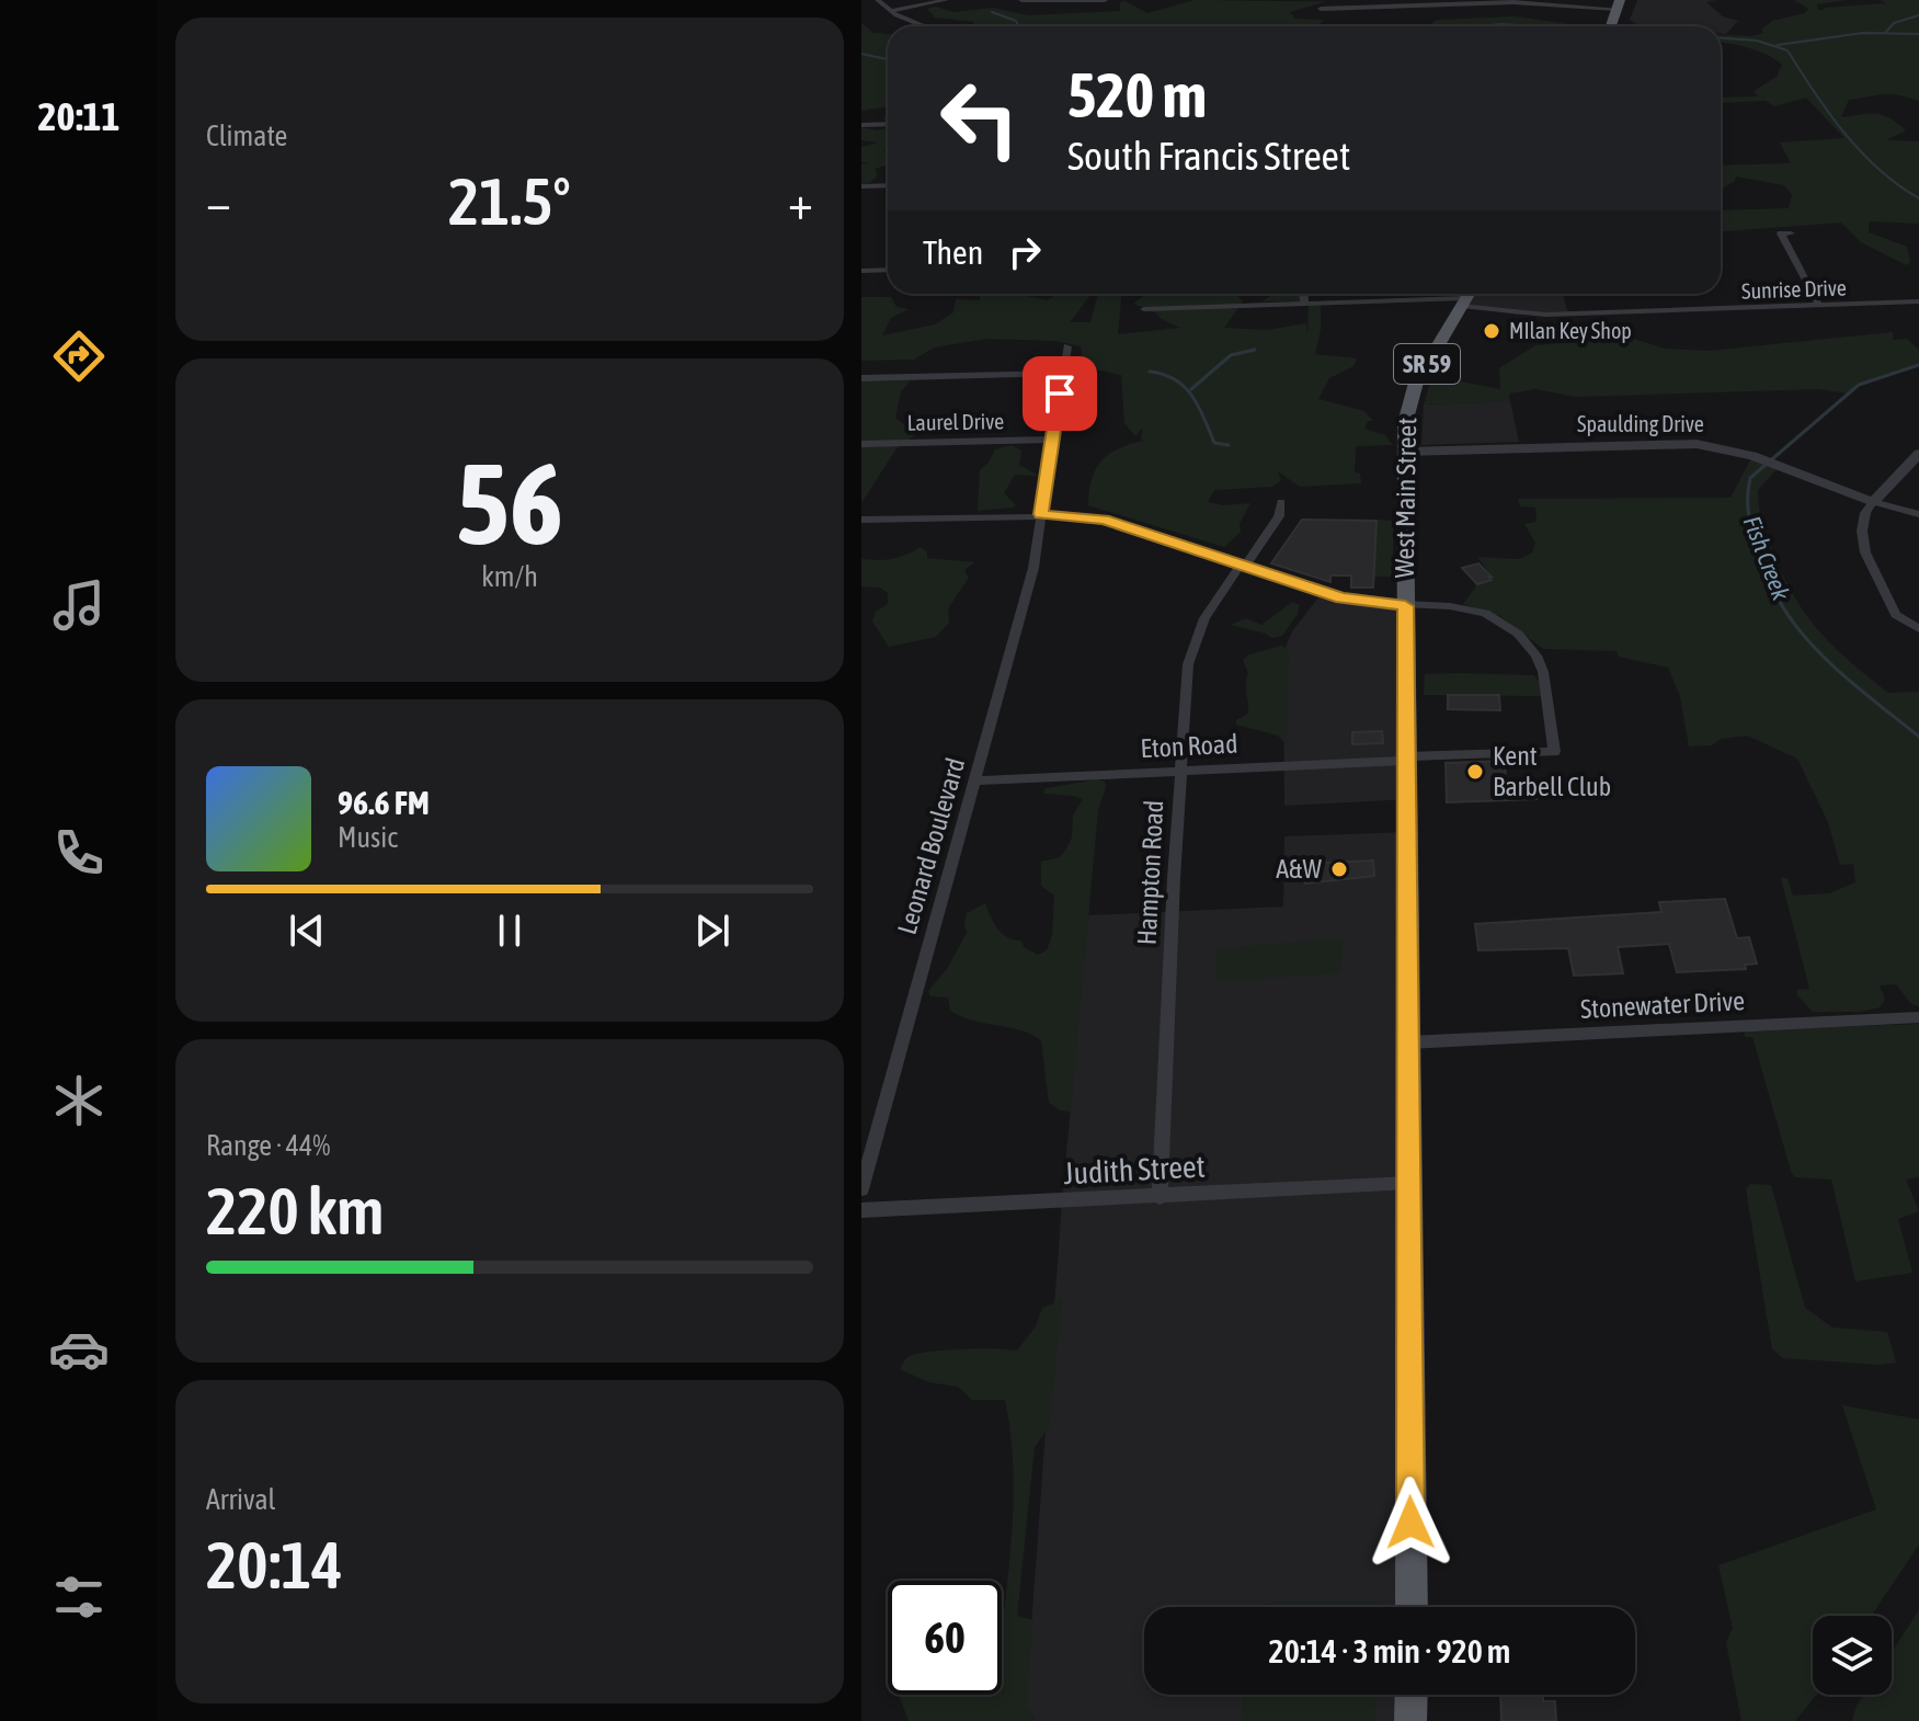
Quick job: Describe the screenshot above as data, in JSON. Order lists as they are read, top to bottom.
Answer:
{
  "streets": {
    "main road": ["SR 59", "West Main Street"],
    "street": [
      "Sunrise Drive",
      "Laurel Drive",
      "Spaulding Drive",
      "Eton Road",
      "Leonard Boulevard",
      "Hampton Road",
      "Stonewater Drive",
      "Judith Street"
    ]
  },
  "crossings": [
    ["Sunrise Drive", "West Main Street"],
    ["Laurel Drive", "Leonard Boulevard"],
    ["Spaulding Drive", "West Main Street"],
    ["West Main Street", "Eton Road"],
    ["West Main Street", "Stonewater Drive"],
    ["West Main Street", "Judith Street"],
    ["Eton Road", "Leonard Boulevard"],
    ["Eton Road", "Hampton Road"],
    ["Hampton Road", "Judith Street"]
  ],
  "water": ["Fish Creek"],
  "places": ["MIlan Key Shop", "Kent Barbell Club", "A&W"],
  "page": {
    "tabs": "20:11",
    "tile": [
      "Climate",
      ["56", "km/h"],
      ["Range · 44%", "220 km"],
      ["Arrival", "20:14"]
    ],
    "turn": ["520 m", "South Francis Street"],
    "heat": ["−", "21.5°", "+"],
    "then": "Then",
    "song": ["96.6 FM", "Music"],
    "limit": "60",
    "trip": "20:14 · 3 min · 920 m"
  }
}
